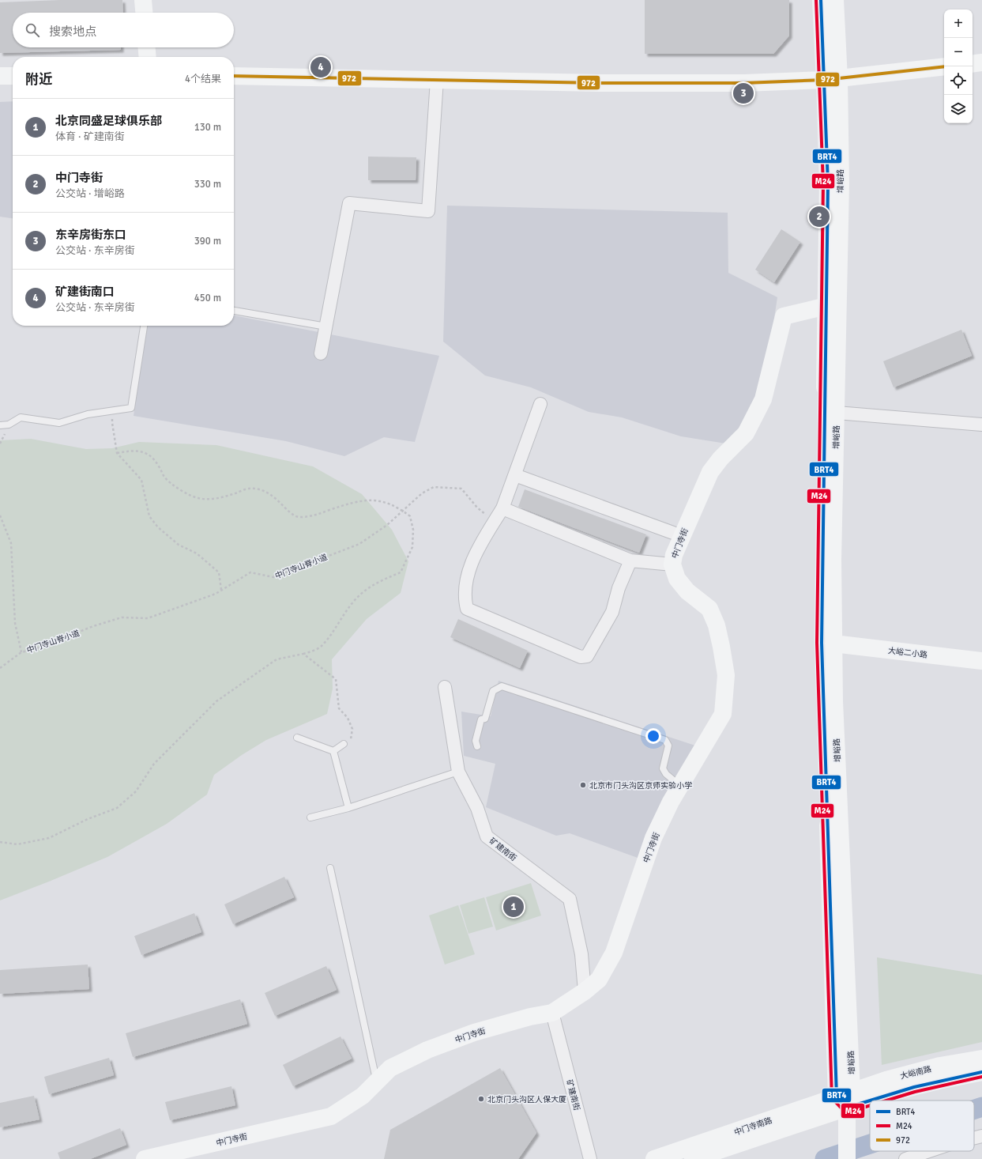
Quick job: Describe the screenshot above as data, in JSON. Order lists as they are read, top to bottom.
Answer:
{
  "streets": {
    "street": [
      "增峪路",
      "中门寺街",
      "大峪二小路",
      "矿建南街",
      "大峪南路",
      "中门寺南路"
    ],
    "path": ["中门寺山脊小道"]
  },
  "crossings": [
    ["增峪路", "中门寺街"],
    ["增峪路", "大峪二小路"],
    ["增峪路", "大峪南路"],
    ["增峪路", "中门寺南路"],
    ["中门寺街", "矿建南街"],
    ["大峪南路", "中门寺南路"]
  ],
  "places": ["北京市门头沟区京师实验小学", "北京门头沟区人保大厦"],
  "lines": ["transit line BRT4", "transit line M24", "transit line 972"],
  "legend": ["BRT4", "M24", "972"],
  "page": {
    "map_buttons": ["+", "−"],
    "search": "搜索地点",
    "pins": [
      "4",
      "3",
      "2",
      "1"
    ],
    "heading": ["附近", "4个结果"],
    "list": [
      {
        "mark": "1",
        "name": "北京同盛足球俱乐部",
        "note": "体育 · 矿建南街",
        "value": "130 m"
      },
      {
        "mark": "2",
        "name": "中门寺街",
        "note": "公交站 · 增峪路",
        "value": "330 m"
      },
      {
        "mark": "3",
        "name": "东辛房街东口",
        "note": "公交站 · 东辛房街",
        "value": "390 m"
      },
      {
        "mark": "4",
        "name": "矿建街南口",
        "note": "公交站 · 东辛房街",
        "value": "450 m"
      }
    ]
  }
}
